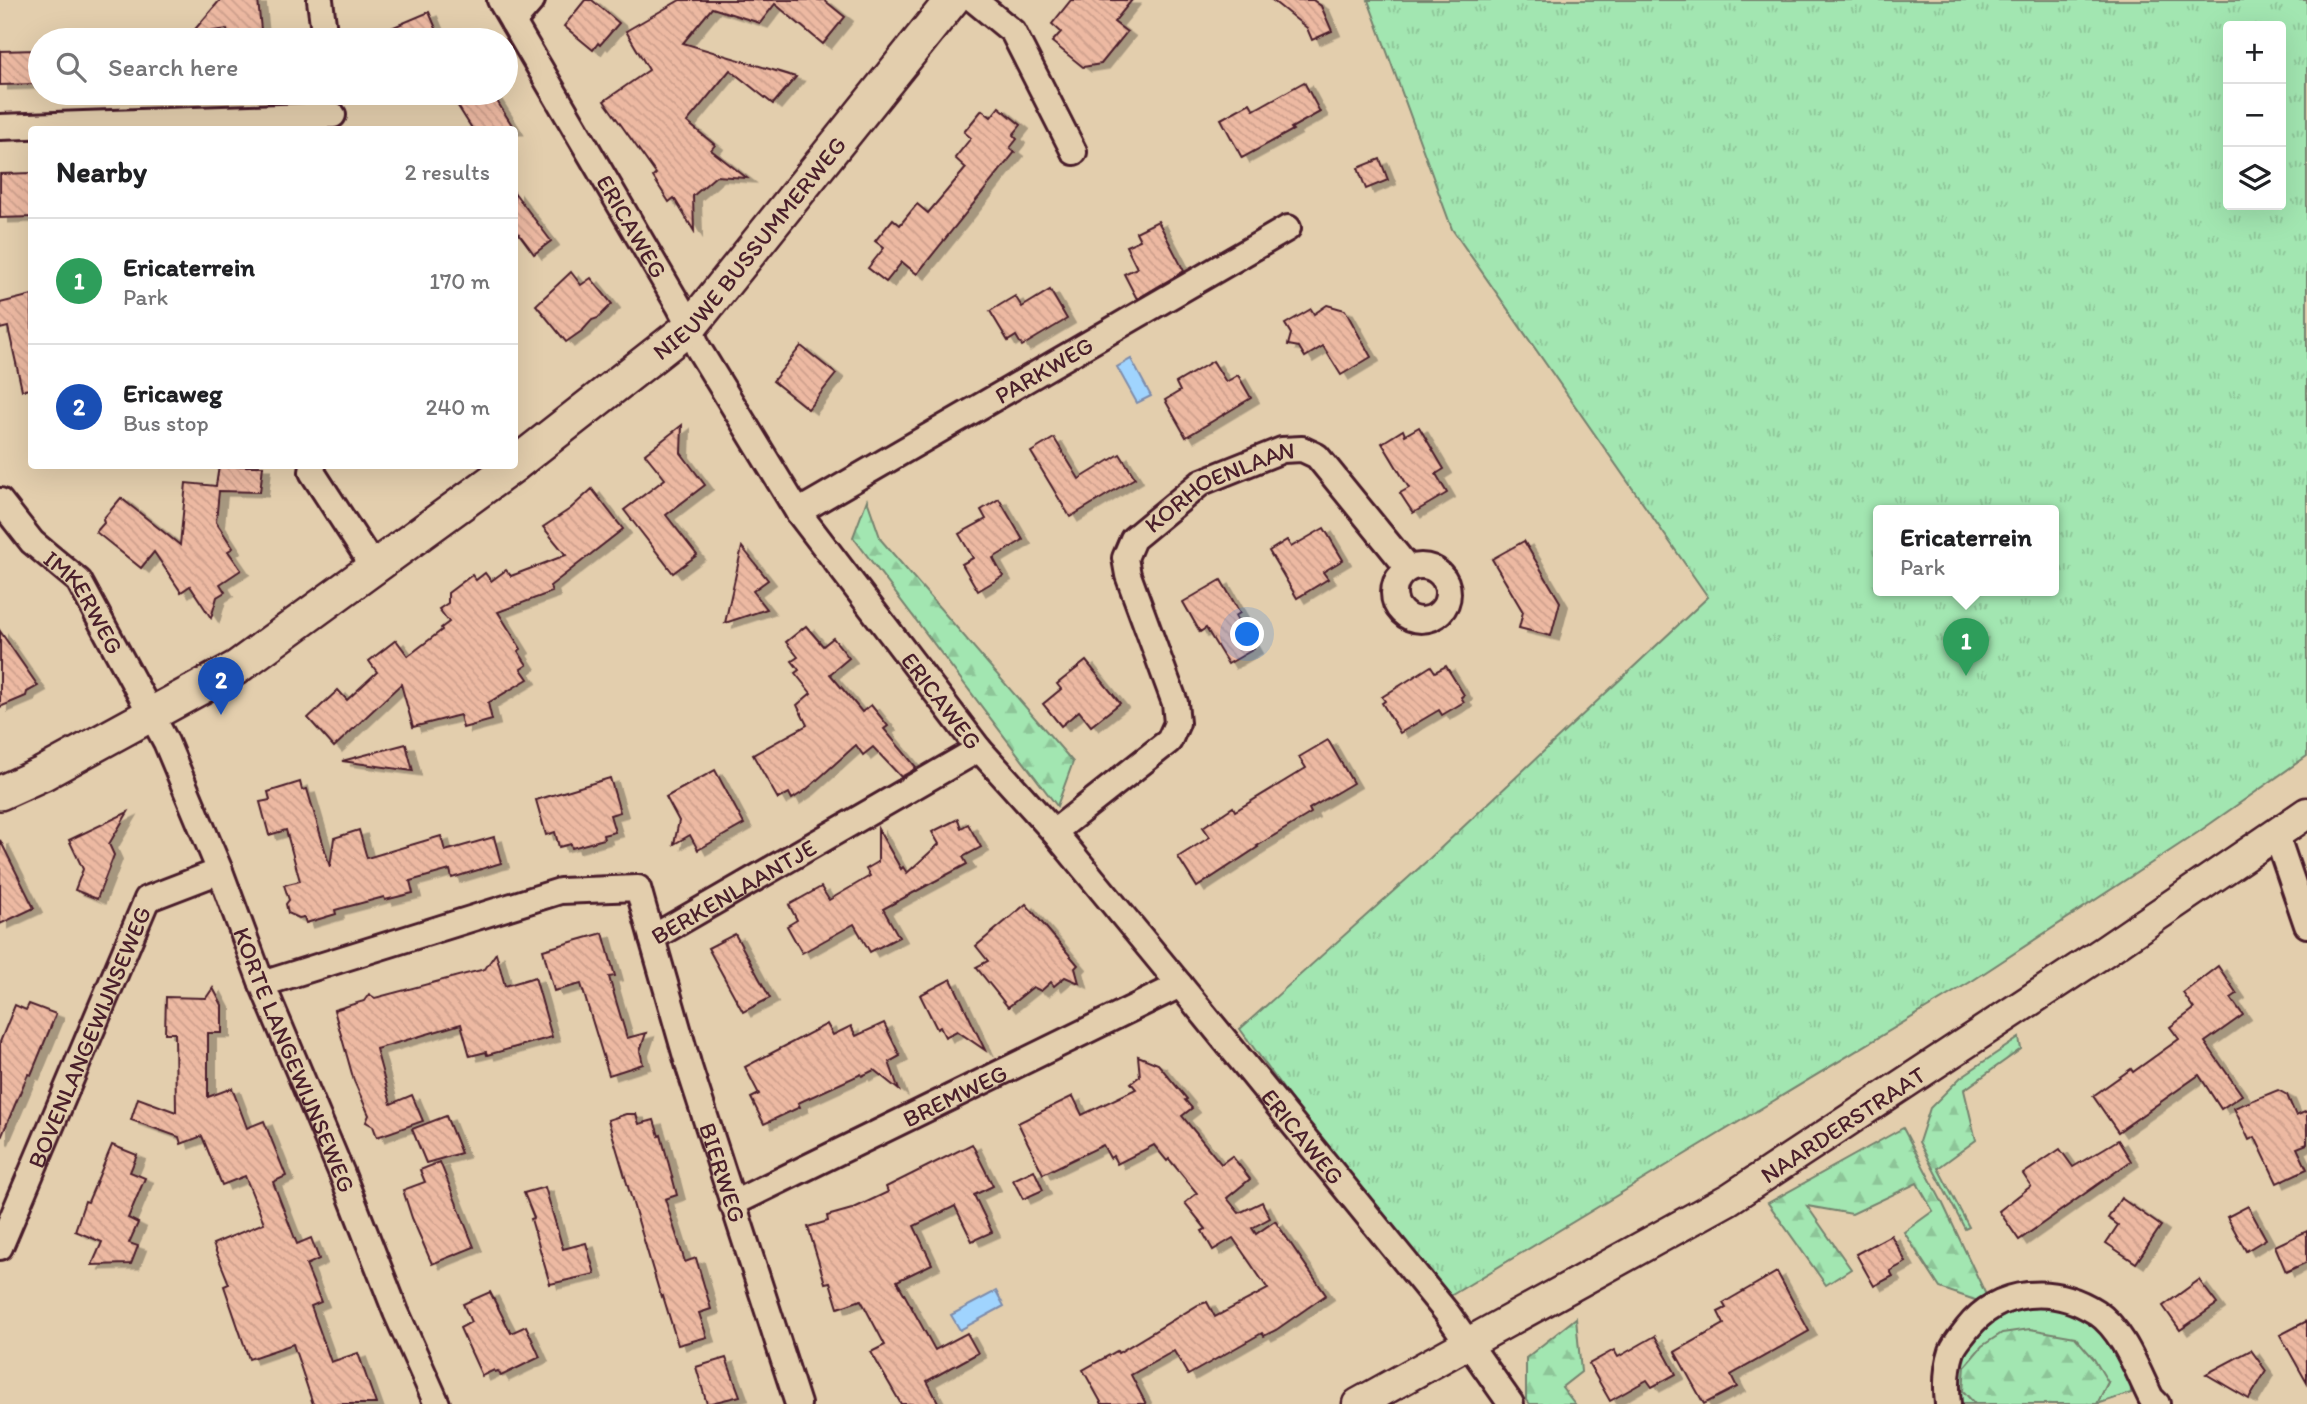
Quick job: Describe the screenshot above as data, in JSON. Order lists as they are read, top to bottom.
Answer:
{
  "streets": {
    "main road": ["NIEUWE BUSSUMMERWEG"],
    "street": [
      "ERICAWEG",
      "PARKWEG",
      "KORHOENLAAN",
      "IMKERWEG",
      "BERKENLAANTJE",
      "BOVENLANGEWIJNSEWEG",
      "KORTE LANGEWIJNSEWEG",
      "BREMWEG",
      "NAARDERSTRAAT",
      "BIERWEG"
    ]
  },
  "crossings": [
    ["ERICAWEG", "NIEUWE BUSSUMMERWEG"],
    ["ERICAWEG", "PARKWEG"],
    ["ERICAWEG", "KORHOENLAAN"],
    ["ERICAWEG", "BERKENLAANTJE"],
    ["ERICAWEG", "BREMWEG"],
    ["ERICAWEG", "NAARDERSTRAAT"],
    ["NIEUWE BUSSUMMERWEG", "IMKERWEG"],
    ["NIEUWE BUSSUMMERWEG", "KORTE LANGEWIJNSEWEG"],
    ["IMKERWEG", "KORTE LANGEWIJNSEWEG"],
    ["BERKENLAANTJE", "KORTE LANGEWIJNSEWEG"],
    ["BERKENLAANTJE", "BIERWEG"],
    ["BOVENLANGEWIJNSEWEG", "KORTE LANGEWIJNSEWEG"],
    ["BREMWEG", "BIERWEG"]
  ],
  "page": {
    "map_buttons": ["+", "−"],
    "search": "Search here",
    "heading": ["Nearby", "2 results"],
    "list": [
      {
        "mark": "1",
        "name": "Ericaterrein",
        "note": "Park",
        "value": "170 m"
      },
      {
        "mark": "2",
        "name": "Ericaweg",
        "note": "Bus stop",
        "value": "240 m"
      }
    ],
    "popup": ["Ericaterrein", "Park"],
    "pins": ["1", "2"]
  }
}
